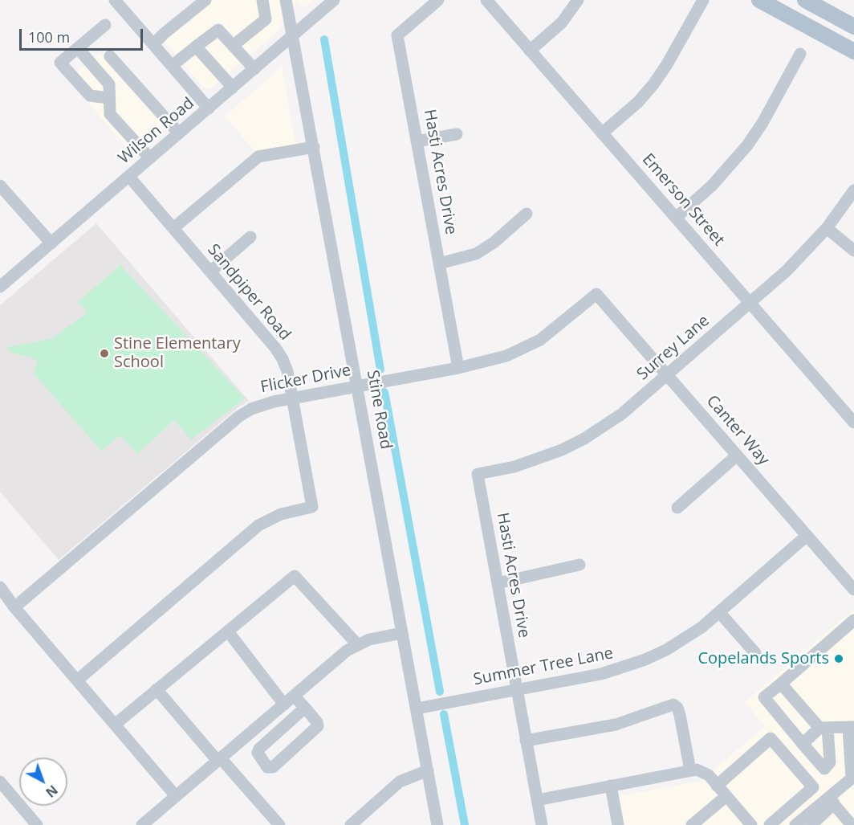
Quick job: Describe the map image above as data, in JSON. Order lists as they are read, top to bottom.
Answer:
{
  "streets": {
    "street": [
      "Wilson Road",
      "Hasti Acres Drive",
      "Emerson Street",
      "Sandpiper Road",
      "Surrey Lane",
      "Flicker Drive",
      "Stine Road",
      "Canter Way",
      "Summer Tree Lane"
    ]
  },
  "crossings": [
    ["Wilson Road", "Sandpiper Road"],
    ["Wilson Road", "Stine Road"],
    ["Hasti Acres Drive", "Surrey Lane"],
    ["Hasti Acres Drive", "Flicker Drive"],
    ["Hasti Acres Drive", "Summer Tree Lane"],
    ["Emerson Street", "Surrey Lane"],
    ["Sandpiper Road", "Flicker Drive"],
    ["Surrey Lane", "Canter Way"],
    ["Flicker Drive", "Stine Road"],
    ["Flicker Drive", "Canter Way"],
    ["Stine Road", "Summer Tree Lane"],
    ["Canter Way", "Summer Tree Lane"]
  ],
  "places": ["Stine Elementary School", "Copelands Sports"],
  "scale_bar": "100 m",
  "north": "bottom right"
}
